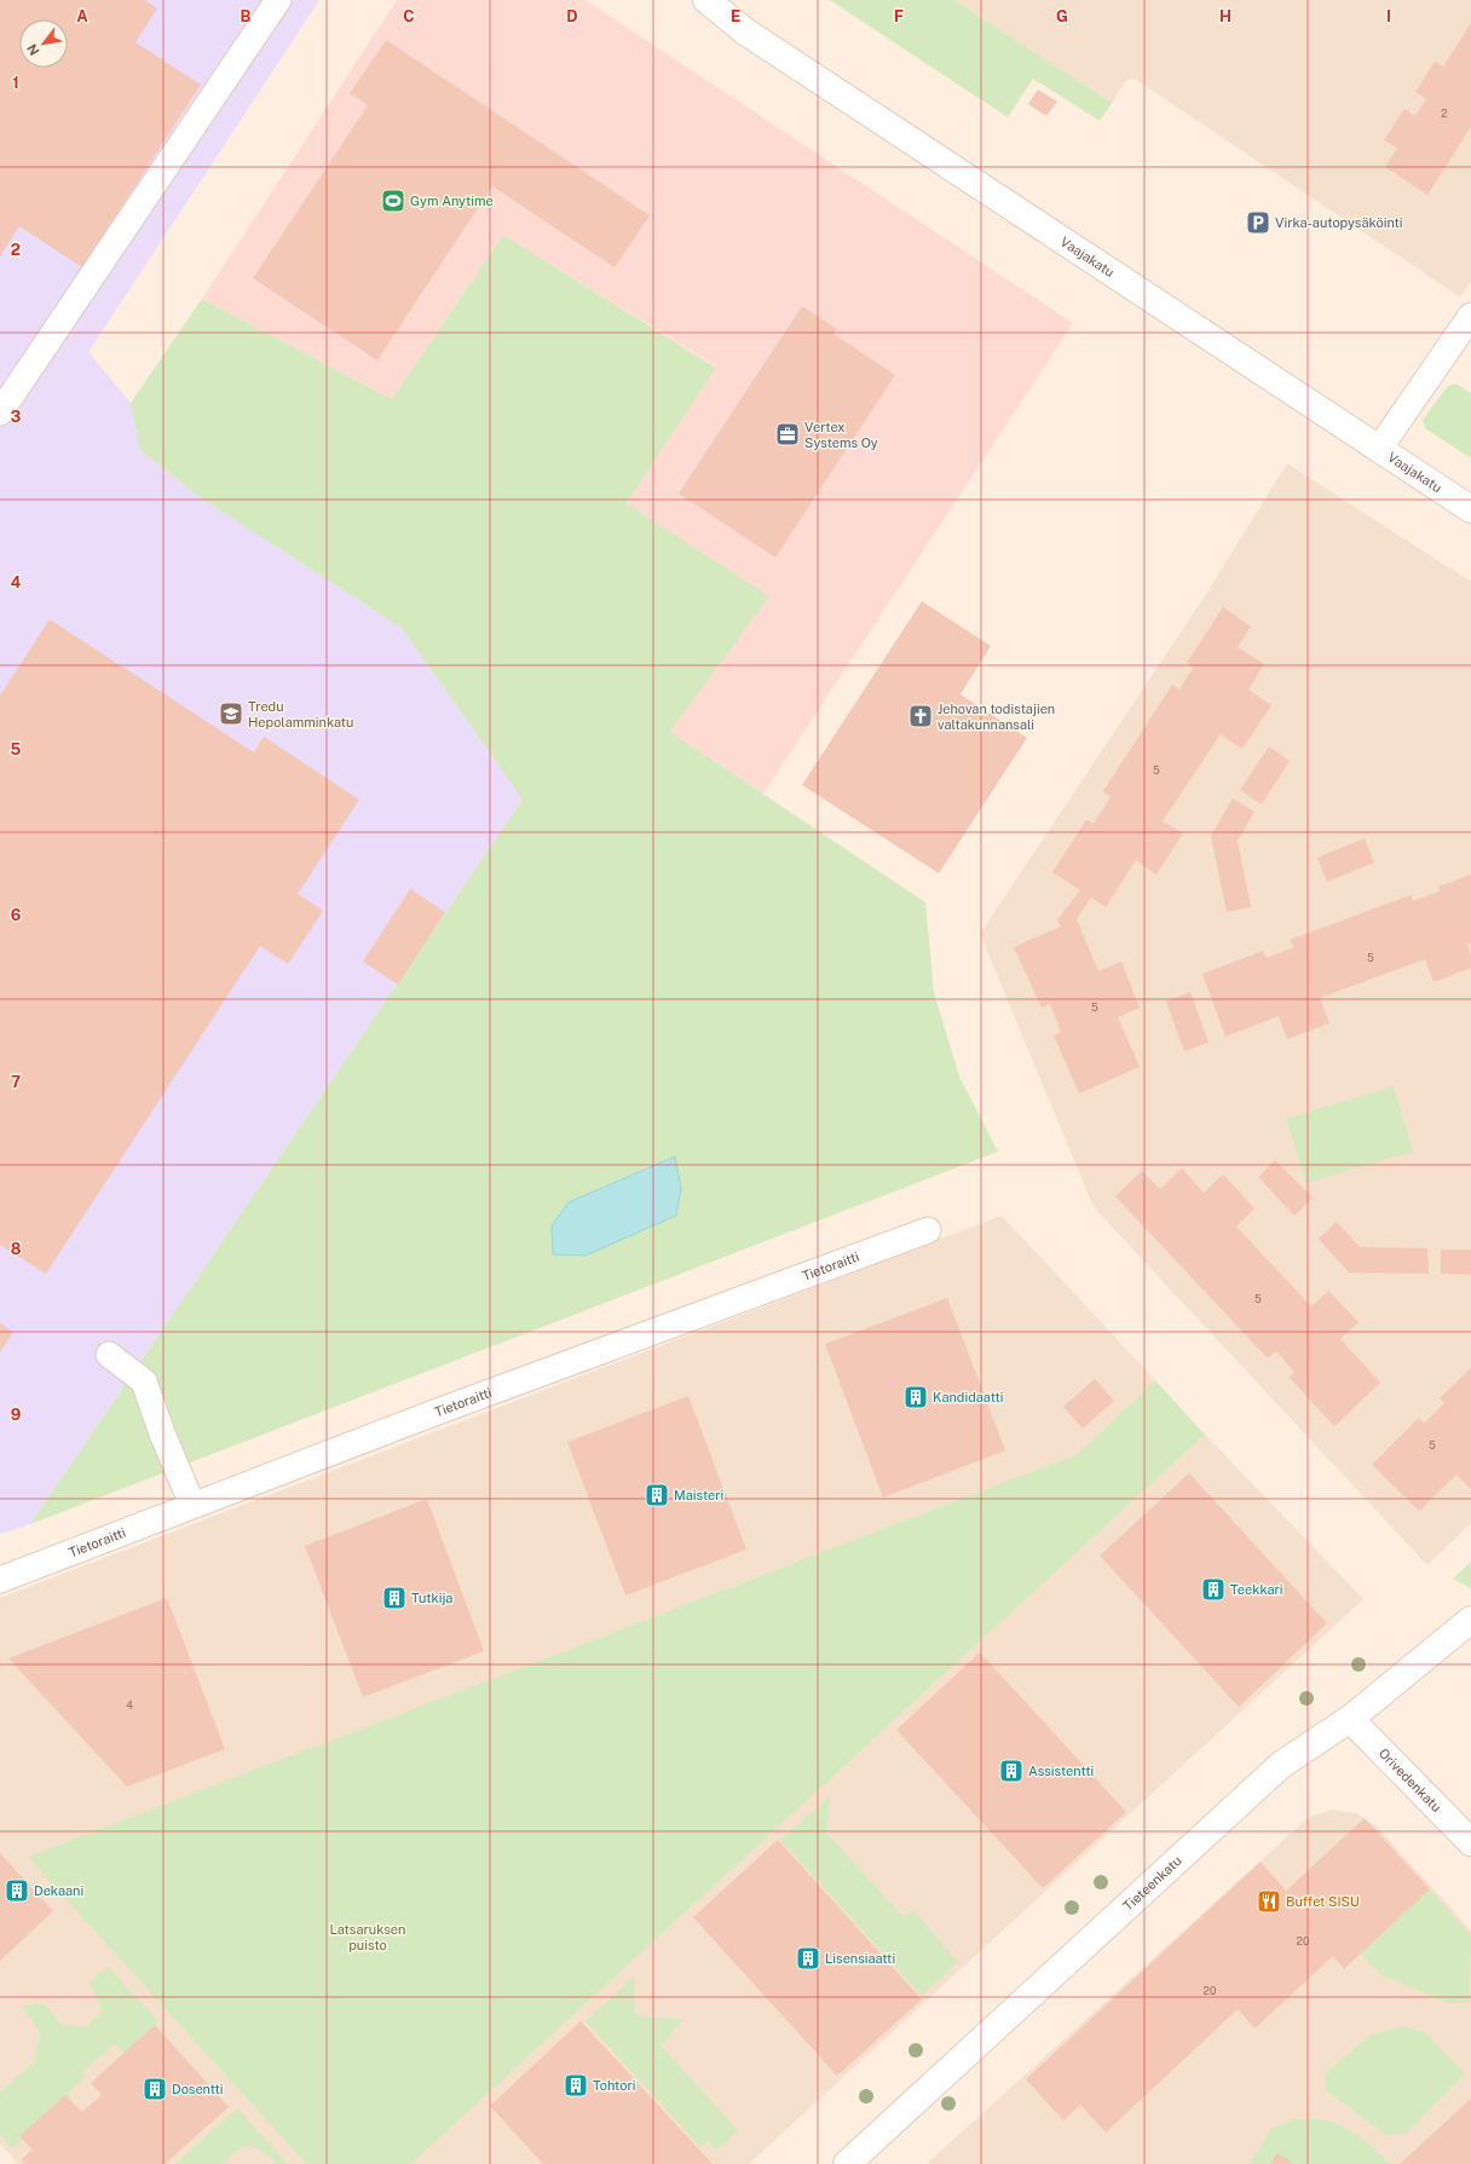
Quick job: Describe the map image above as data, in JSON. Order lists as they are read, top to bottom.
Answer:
{
  "streets": {
    "street": ["Vaajakatu", "Orivedenkatu", "Tieteenkatu"],
    "lane": ["Tietoraitti"]
  },
  "crossings": [
    ["Orivedenkatu", "Tieteenkatu"]
  ],
  "parks": ["Latsaruksen puisto"],
  "places": {
    "sports": ["Gym Anytime"],
    "parking": ["Virka-autopysäköinti"],
    "office": ["Vertex Systems Oy"],
    "school or university": ["Tredu Hepolamminkatu"],
    "church": ["Jehovan todistajien valtakunnansali"],
    "building": [
      "Kandidaatti",
      "Maisteri",
      "Teekkari",
      "Tutkija",
      "Assistentti",
      "Dekaani",
      "Lisensiaatti",
      "Tohtori",
      "Dosentti"
    ],
    "restaurant": ["Buffet SISU"]
  },
  "house_numbers": [
    "2",
    "5",
    "5",
    "5",
    "5",
    "5",
    "4",
    "20",
    "20"
  ],
  "north": "bottom left",
  "grid": {
    "columns": [
      "A",
      "B",
      "C",
      "D",
      "E",
      "F",
      "G",
      "H",
      "I"
    ],
    "rows": [
      "1",
      "2",
      "3",
      "4",
      "5",
      "6",
      "7",
      "8",
      "9"
    ]
  }
}
